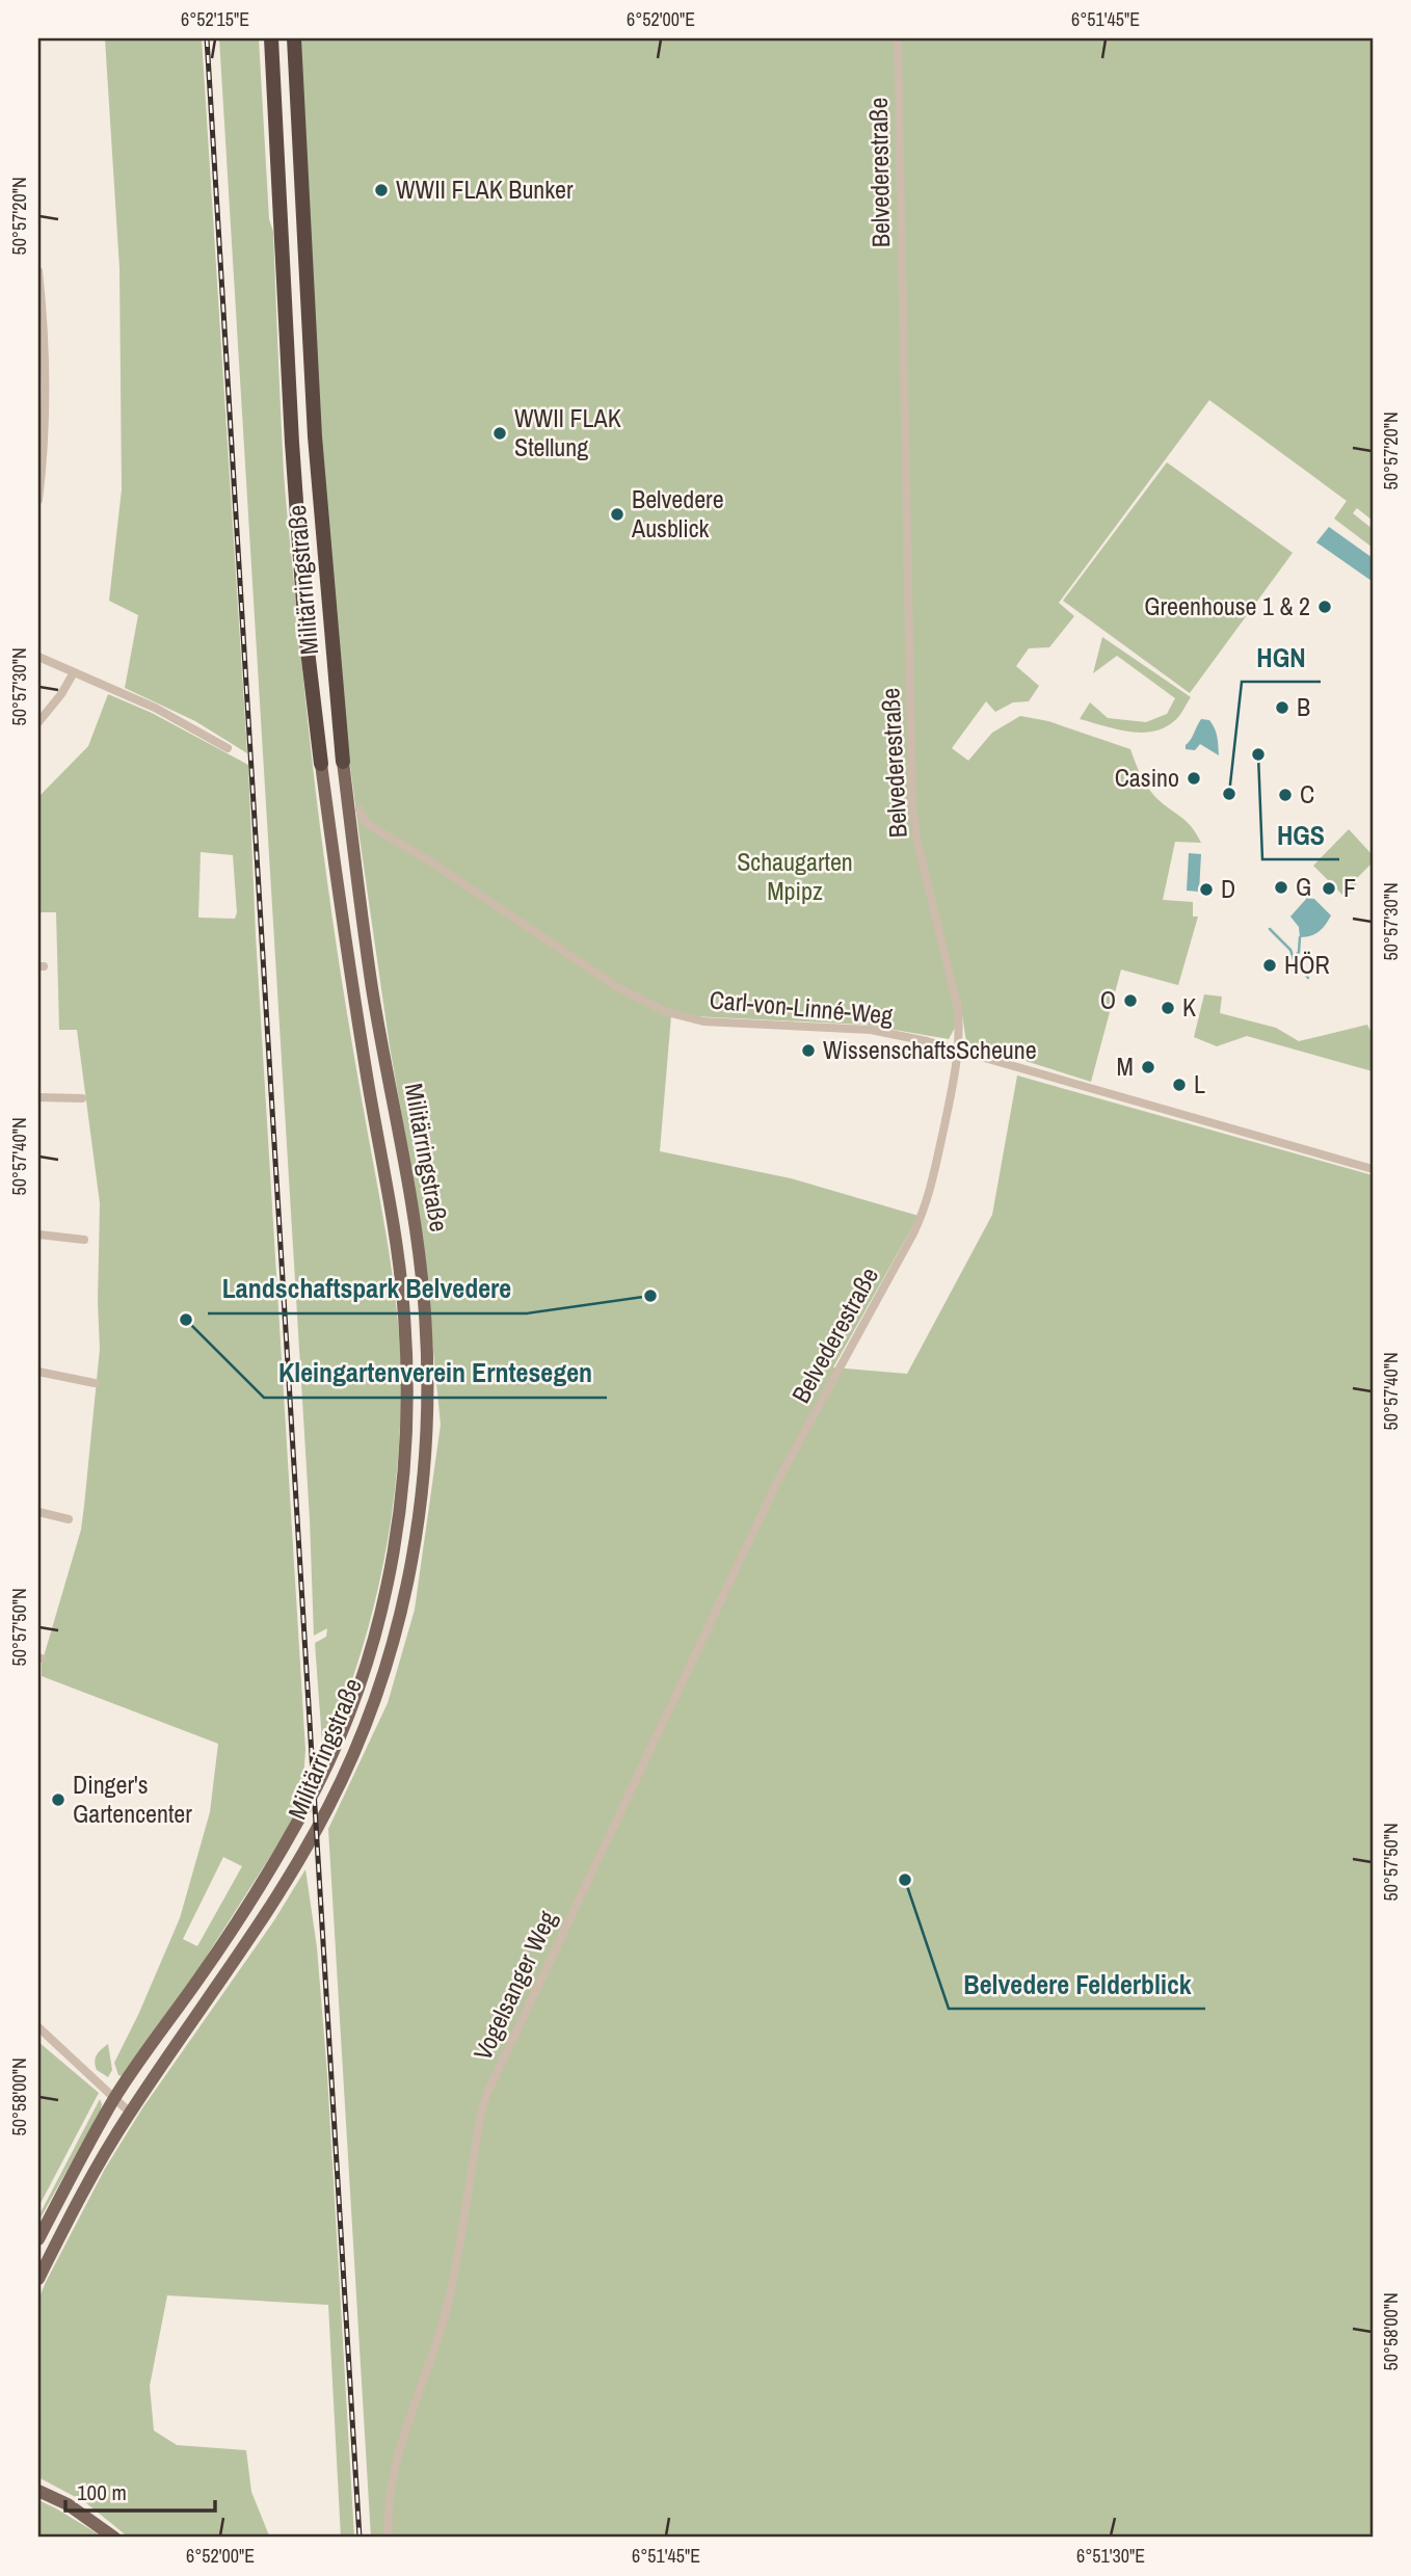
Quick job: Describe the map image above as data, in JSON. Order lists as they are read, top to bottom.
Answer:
{
  "streets": {
    "highway": ["Militärringstraße"],
    "street": ["Belvederestraße", "Carl-von-Linné-Weg", "Vogelsanger Weg"]
  },
  "crossings": [
    ["Belvederestraße", "Carl-von-Linné-Weg"],
    ["Belvederestraße", "Vogelsanger Weg"]
  ],
  "parks": ["Schaugarten Mpipz"],
  "places": [
    "WWII FLAK Bunker",
    "WWII FLAK Stellung",
    "Belvedere Ausblick",
    "Greenhouse 1 & 2",
    "B",
    "HGS",
    "Casino",
    "HGN",
    "C",
    "G",
    "F",
    "D",
    "HÖR",
    "O",
    "K",
    "WissenschaftsScheune",
    "M",
    "L",
    "Landschaftspark Belvedere",
    "Kleingartenverein Erntesegen",
    "Dinger's Gartencenter",
    "Belvedere Felderblick"
  ],
  "scale_bar": "100 m",
  "coordinates": [
    "6°52'15\"E",
    "6°52'00\"E",
    "6°51'45\"E",
    "50°57'20\"N",
    "50°57'30\"N",
    "50°57'40\"N",
    "50°57'50\"N",
    "50°58'00\"N",
    "6°51'30\"E"
  ]
}
